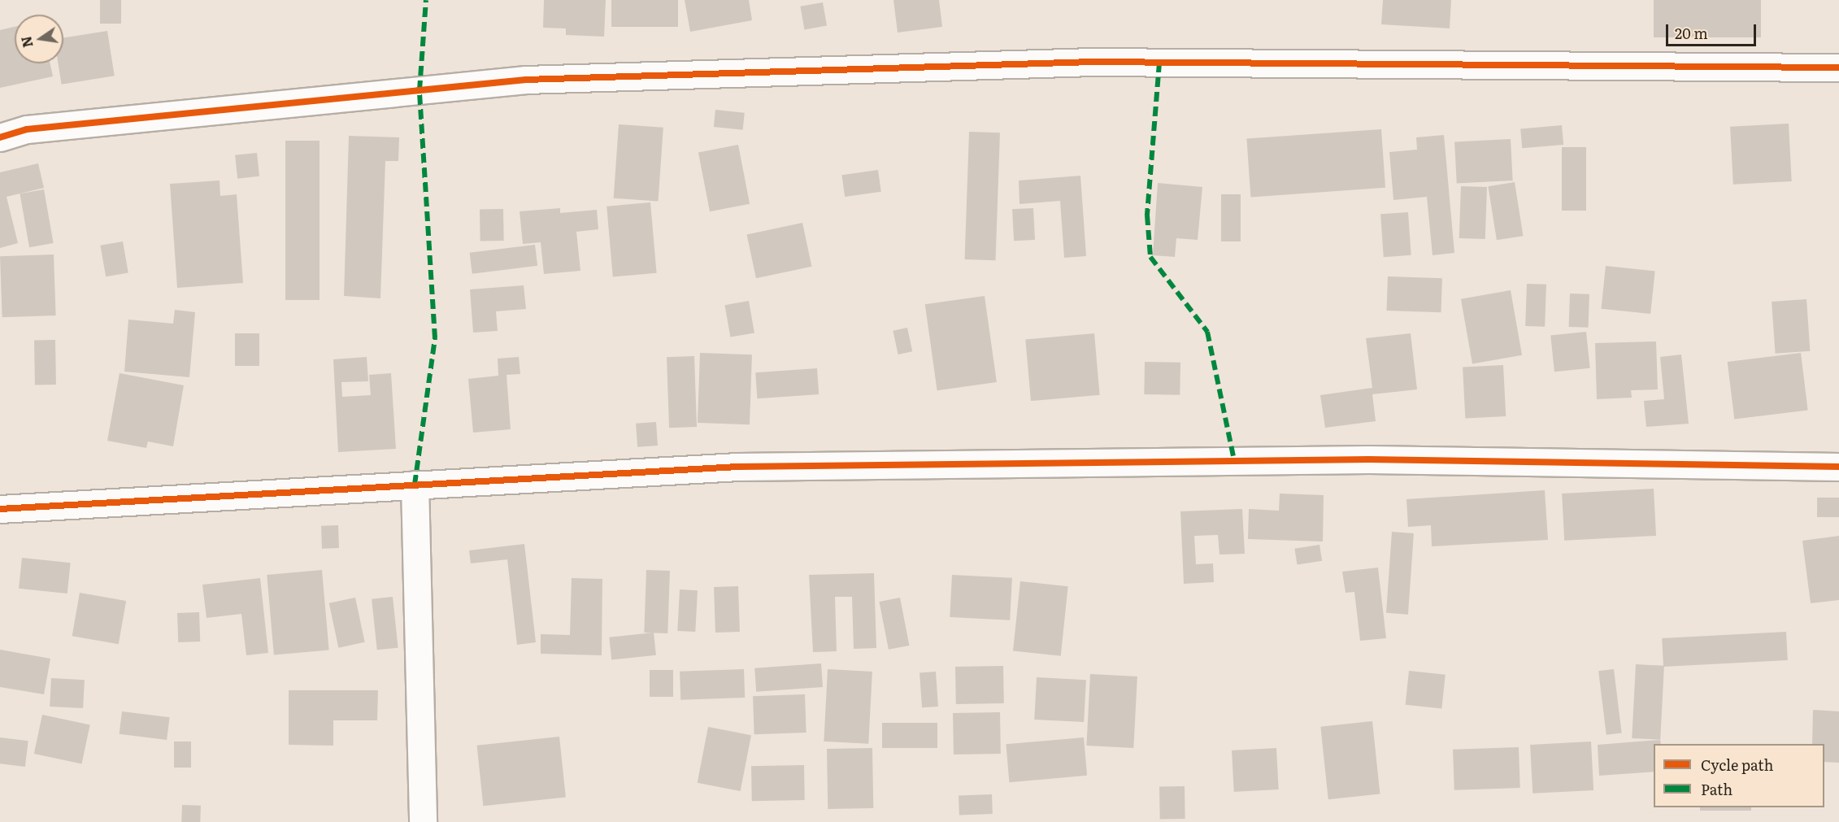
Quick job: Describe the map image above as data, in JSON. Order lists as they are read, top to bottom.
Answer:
{
  "legend": ["Cycle path", "Path"],
  "scale_bar": "20 m",
  "north": "left"
}
